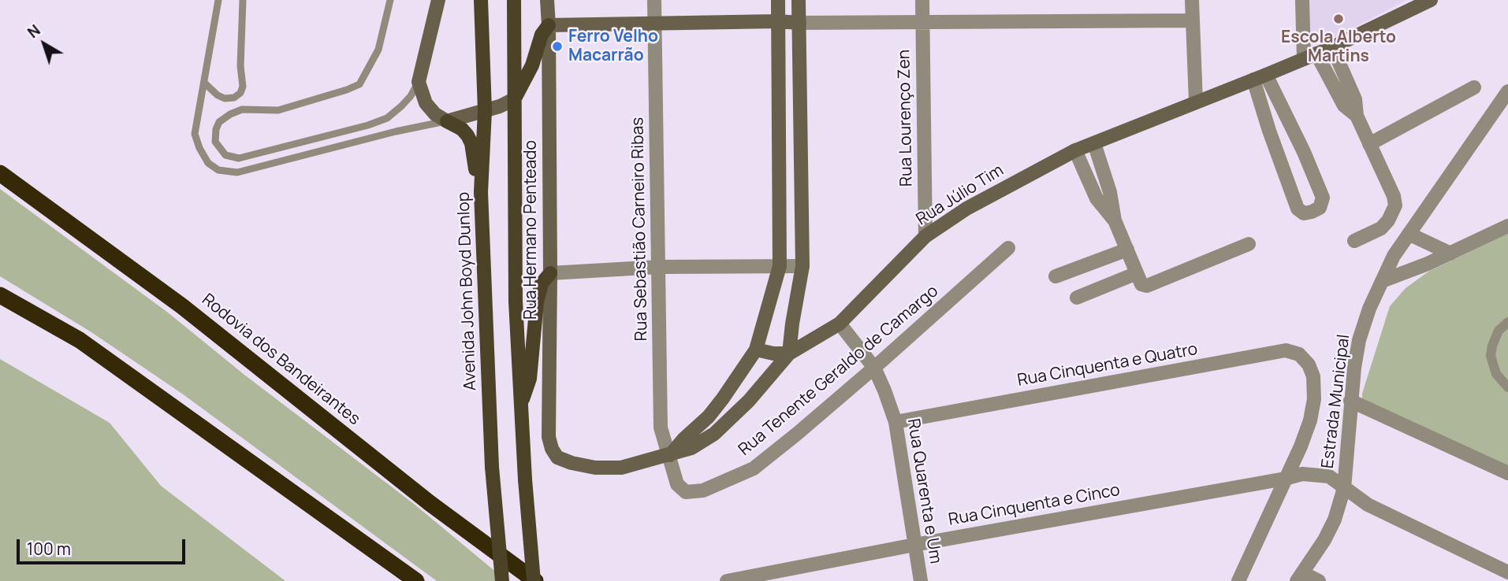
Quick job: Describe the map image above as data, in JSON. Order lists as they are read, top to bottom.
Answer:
{
  "streets": {
    "highway": ["Rodovia dos Bandeirantes"],
    "main road": ["Rua Júlio Tim", "Rua Hermano Penteado", "Avenida John Boyd Dunlop"],
    "street": [
      "Rua Lourenço Zen",
      "Rua Sebastião Carneiro Ribas",
      "Rua Cinquenta e Quatro",
      "Rua Tenente Geraldo de Camargo",
      "Estrada Municipal",
      "Rua Quarenta e Um",
      "Rua Cinquenta e Cinco"
    ]
  },
  "crossings": [
    ["Rua Lourenço Zen", "Rua Júlio Tim"],
    ["Rua Júlio Tim", "Rua Sebastião Carneiro Ribas"],
    ["Rua Júlio Tim", "Rua Hermano Penteado"],
    ["Rua Júlio Tim", "Rua Tenente Geraldo de Camargo"],
    ["Rua Júlio Tim", "Rua Quarenta e Um"],
    ["Rua Sebastião Carneiro Ribas", "Rua Tenente Geraldo de Camargo"],
    ["Rua Cinquenta e Quatro", "Rua Quarenta e Um"],
    ["Rua Cinquenta e Quatro", "Rua Cinquenta e Cinco"],
    ["Rua Tenente Geraldo de Camargo", "Rua Quarenta e Um"],
    ["Estrada Municipal", "Rua Cinquenta e Cinco"],
    ["Rua Quarenta e Um", "Rua Cinquenta e Cinco"]
  ],
  "places": ["Escola Alberto Martins", "Ferro Velho Macarrão"],
  "scale_bar": "100 m",
  "north": "top left"
}
